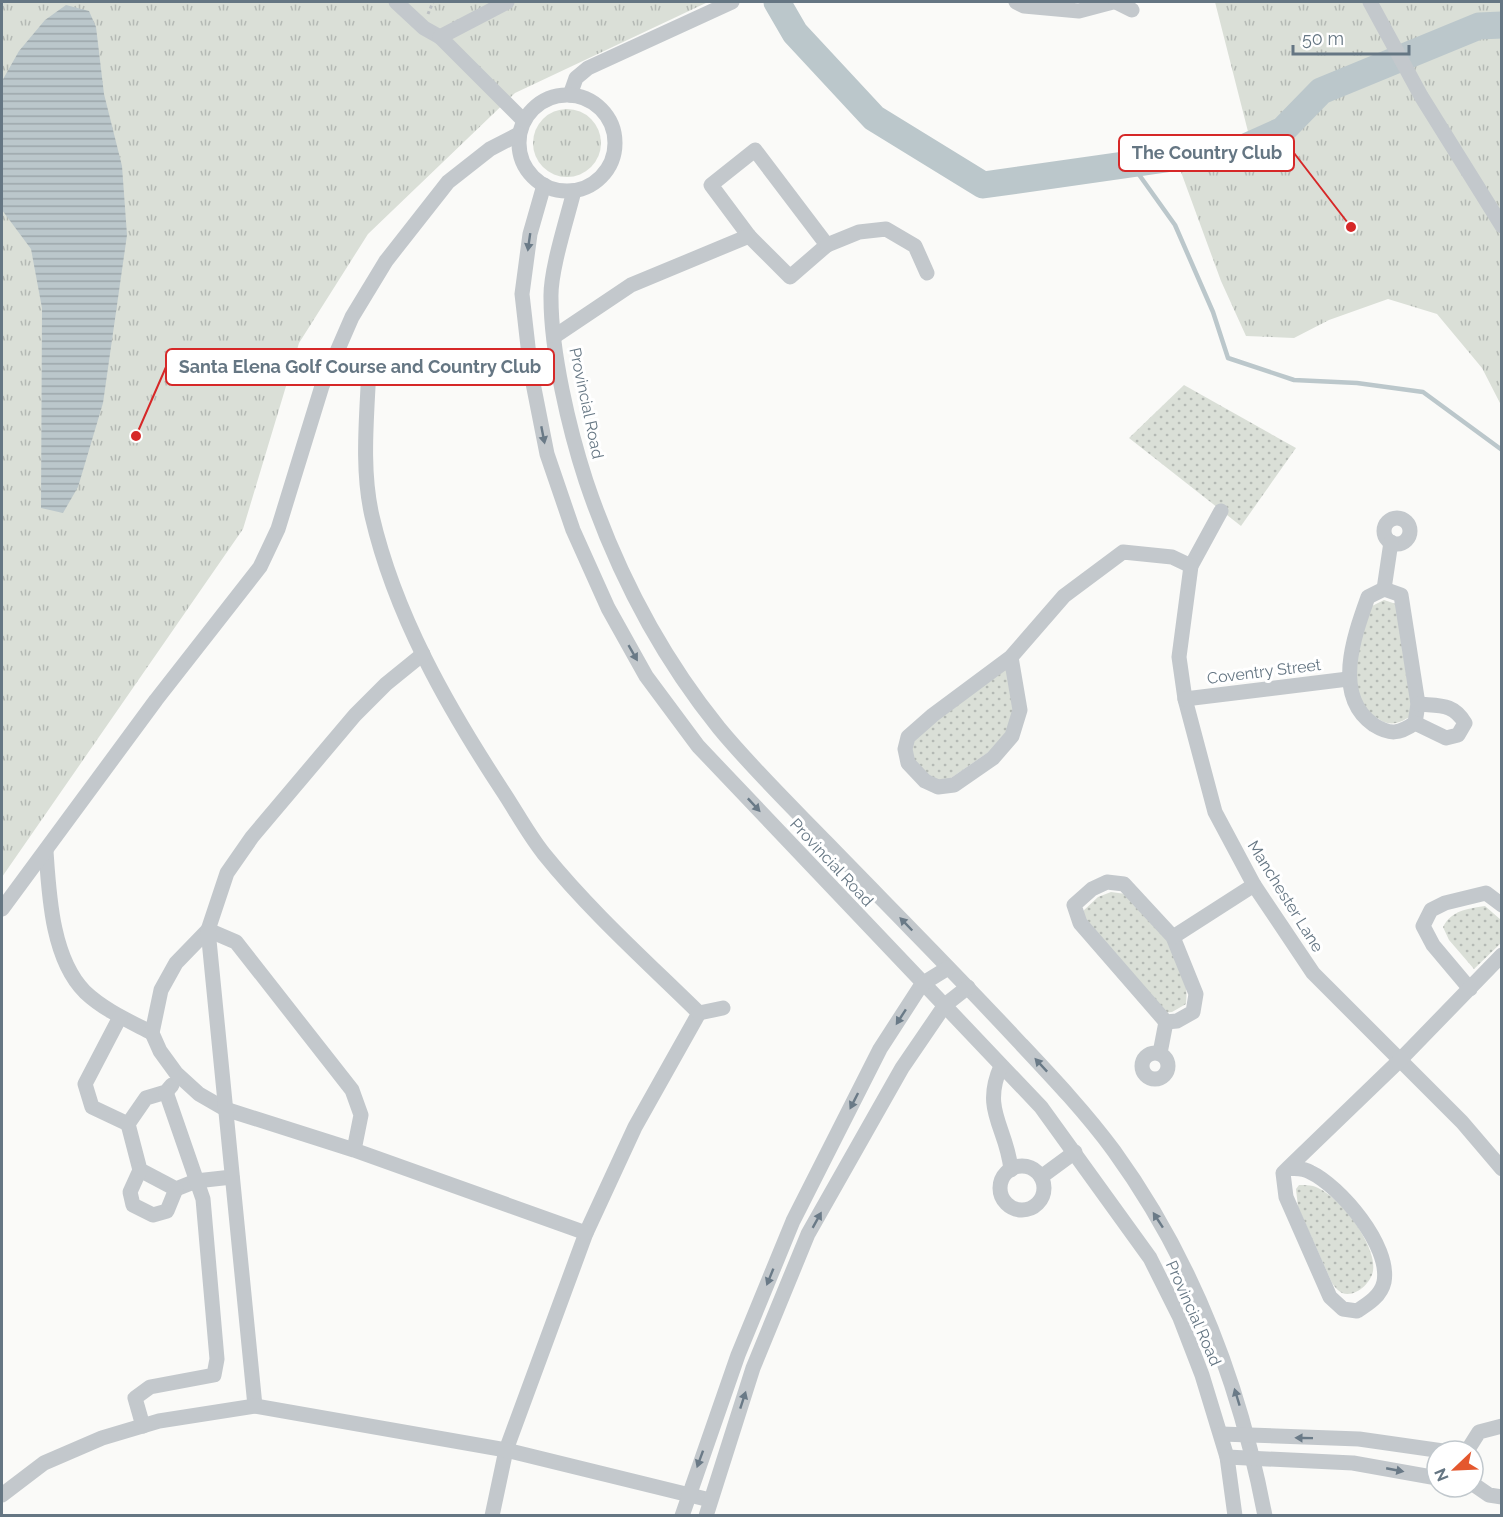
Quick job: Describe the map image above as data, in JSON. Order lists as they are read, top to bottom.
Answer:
{
  "streets": {
    "street": ["Provincial Road", "Coventry Street", "Manchester Lane"]
  },
  "crossings": [
    ["Coventry Street", "Manchester Lane"]
  ],
  "places": ["The Country Club", "Santa Elena Golf Course and Country Club"],
  "scale_bar": "50 m",
  "north": "bottom left"
}
